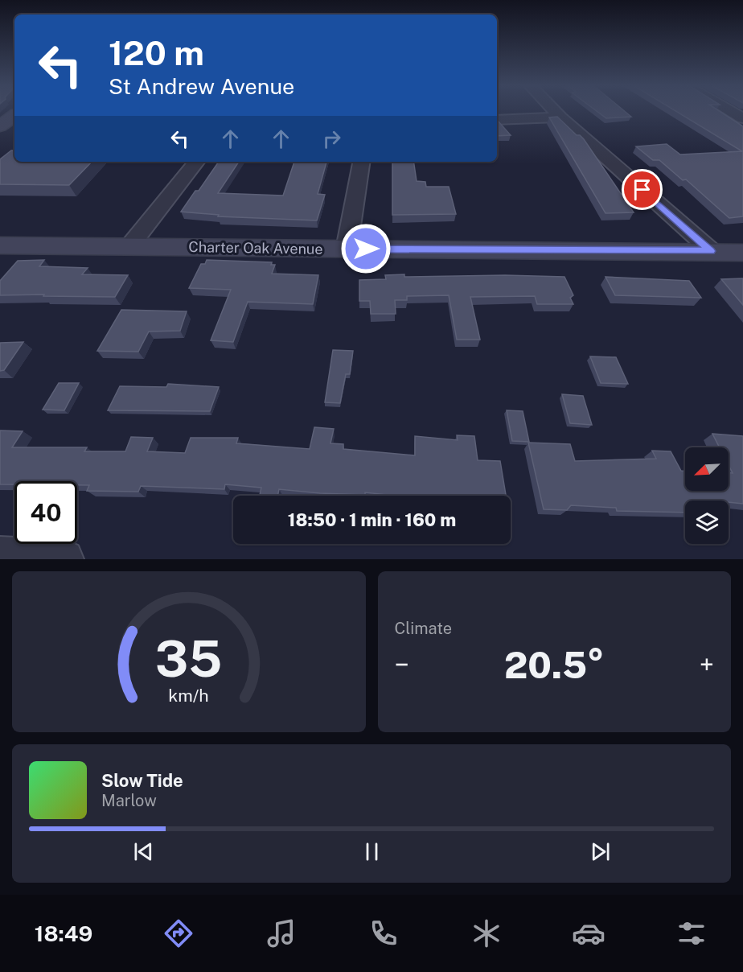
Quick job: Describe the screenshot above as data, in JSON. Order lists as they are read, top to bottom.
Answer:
{
  "streets": {
    "street": ["Charter Oak Avenue"]
  },
  "north": "bottom left",
  "page": {
    "turn": ["120 m", "St Andrew Avenue"],
    "limit": "40",
    "trip": "18:50 · 1 min · 160 m",
    "tile": "Climate",
    "heat": ["−", "20.5°", "+"],
    "song": ["Slow Tide", "Marlow"],
    "tabs": "18:49",
    "gauge": ["35", "km/h"]
  }
}
